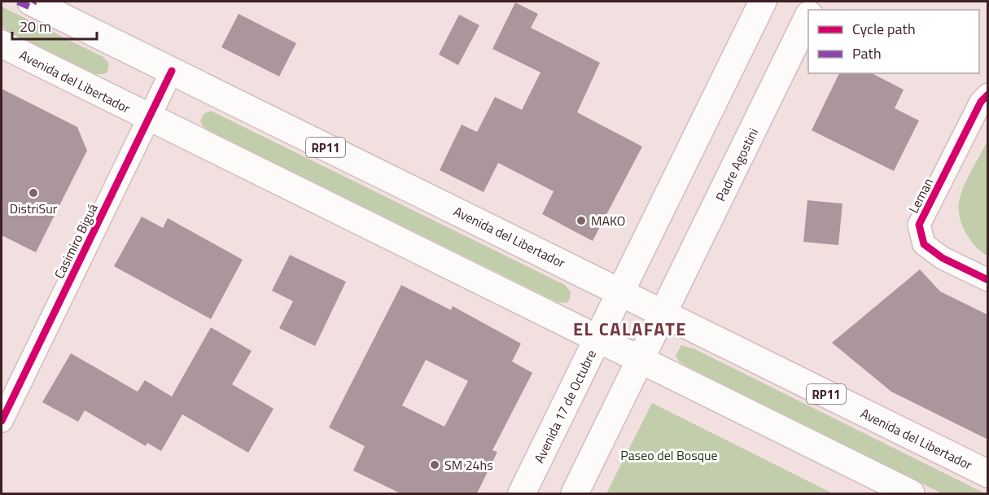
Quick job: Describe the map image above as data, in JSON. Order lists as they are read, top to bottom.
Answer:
{
  "streets": {
    "main road": [
      "Avenida del Libertador",
      "RP11",
      "Padre Agostini",
      "Avenida 17 de Octubre"
    ],
    "street": ["Leman", "Casimiro Biguá"]
  },
  "crossings": [
    ["Avenida del Libertador", "Padre Agostini"],
    ["Avenida del Libertador", "Casimiro Biguá"],
    ["Avenida del Libertador", "Avenida 17 de Octubre"]
  ],
  "districts": ["EL CALAFATE"],
  "parks": ["Paseo del Bosque"],
  "places": ["DistriSur", "MAKO", "SM 24hs"],
  "legend": ["Cycle path", "Path"],
  "scale_bar": "20 m"
}
